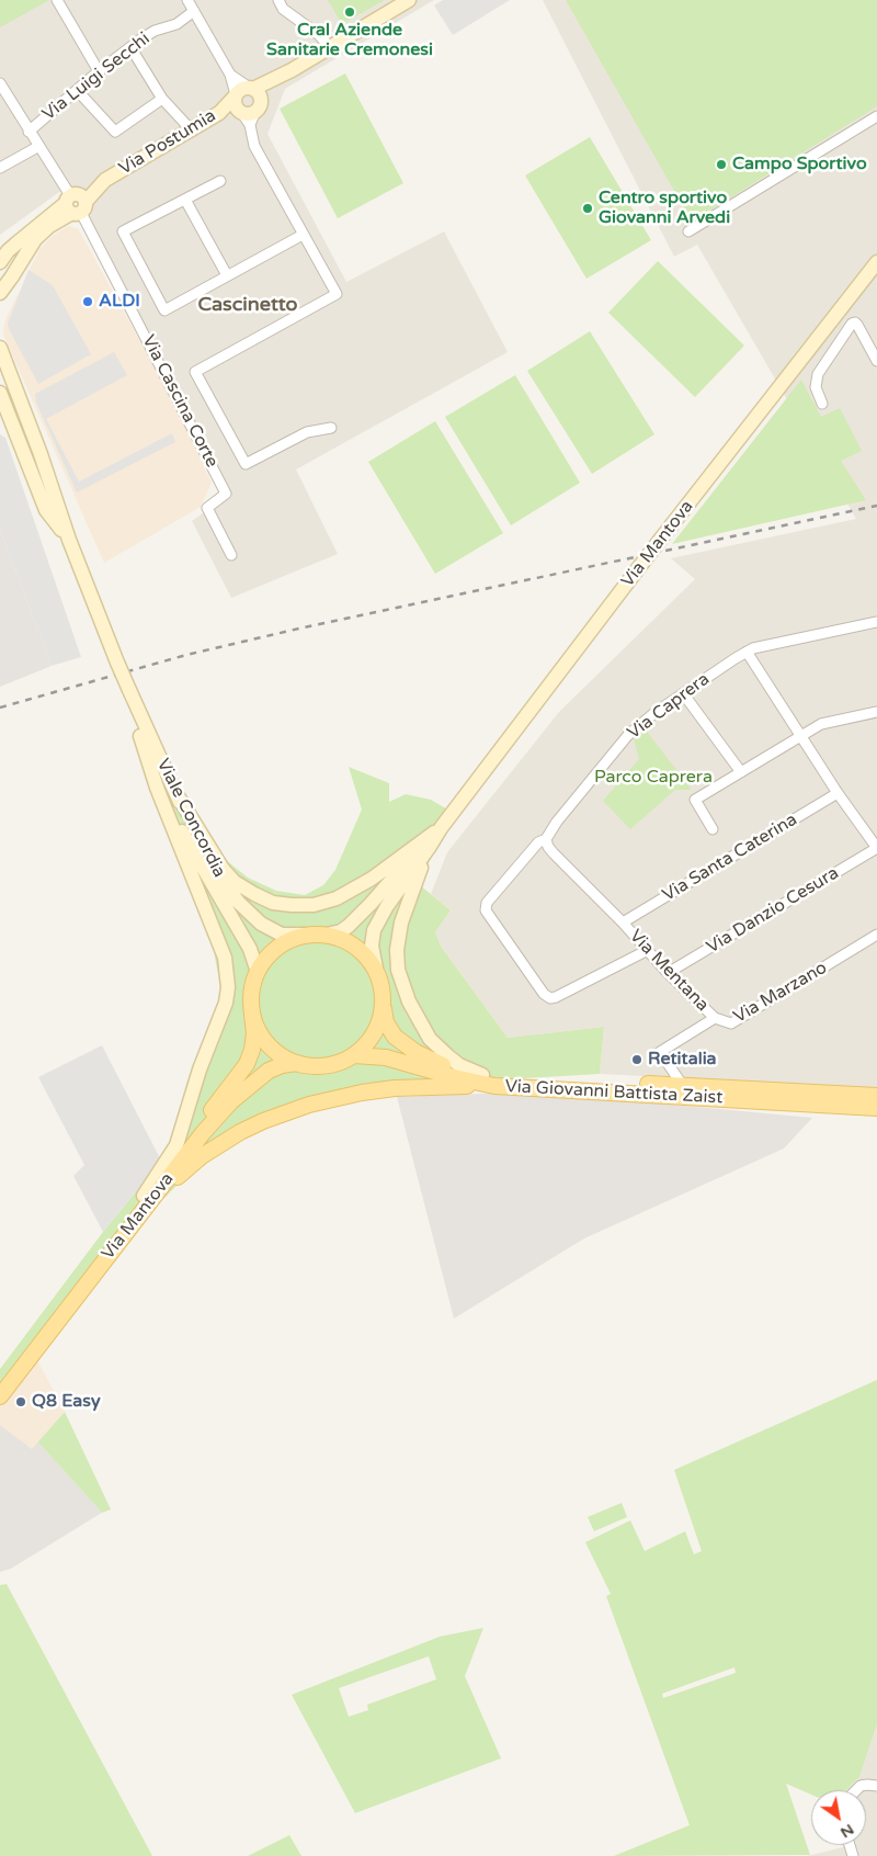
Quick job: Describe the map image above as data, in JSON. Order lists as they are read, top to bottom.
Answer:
{
  "streets": {
    "main road": [
      "Via Postumia",
      "Via Mantova",
      "Viale Concordia",
      "Via Giovanni Battista Zaist"
    ],
    "street": [
      "Via Luigi Secchi",
      "Via Cascina Corte",
      "Via Caprera",
      "Via Santa Caterina",
      "Via Danzio Cesura",
      "Via Mentana",
      "Via Marzano"
    ]
  },
  "crossings": [
    ["Via Postumia", "Via Cascina Corte"],
    ["Via Mantova", "Viale Concordia"],
    ["Via Mantova", "Via Giovanni Battista Zaist"],
    ["Via Caprera", "Via Mentana"],
    ["Viale Concordia", "Via Giovanni Battista Zaist"],
    ["Via Santa Caterina", "Via Mentana"],
    ["Via Danzio Cesura", "Via Mentana"],
    ["Via Mentana", "Via Marzano"],
    ["Via Marzano", "Via Giovanni Battista Zaist"]
  ],
  "districts": ["Cascinetto"],
  "parks": ["Parco Caprera"],
  "places": [
    "Cral Aziende Sanitarie Cremonesi",
    "Campo Sportivo",
    "Centro sportivo Giovanni Arvedi",
    "ALDI",
    "Retitalia",
    "Q8 Easy"
  ],
  "north": "bottom right"
}
